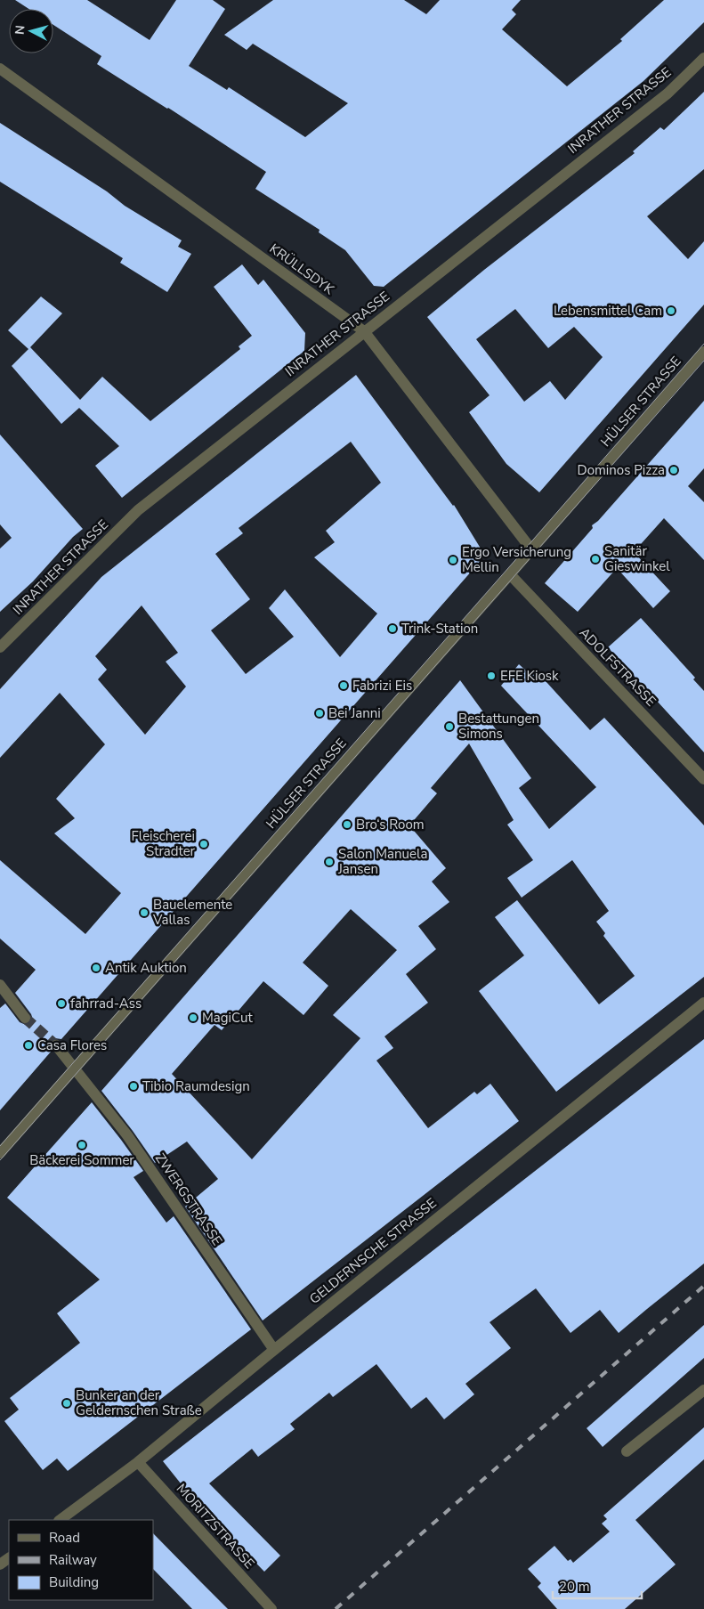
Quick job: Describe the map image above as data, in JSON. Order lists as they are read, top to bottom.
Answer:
{
  "streets": {
    "street": [
      "INRATHER STRASSE",
      "KRÜLLSDYK",
      "HÜLSER STRASSE",
      "ADOLFSTRASSE",
      "ZWERGSTRASSE",
      "GELDERNSCHE STRASSE",
      "MORITZSTRASSE"
    ]
  },
  "crossings": [
    ["INRATHER STRASSE", "KRÜLLSDYK"],
    ["KRÜLLSDYK", "HÜLSER STRASSE"],
    ["HÜLSER STRASSE", "ADOLFSTRASSE"],
    ["HÜLSER STRASSE", "ZWERGSTRASSE"],
    ["ZWERGSTRASSE", "GELDERNSCHE STRASSE"],
    ["GELDERNSCHE STRASSE", "MORITZSTRASSE"]
  ],
  "places": [
    "Lebensmittel Cam",
    "Dominos Pizza",
    "Sanitär Gieswinkel",
    "Ergo Versicherung Mellin",
    "Trink-Station",
    "EFE Kiosk",
    "Fabrizi Eis",
    "Bei Janni",
    "Bestattungen Simons",
    "Bro‘s Room",
    "Fleischerei Stradter",
    "Salon Manuela Jansen",
    "Bauelemente Vallas",
    "Antik Auktion",
    "fahrrad-Ass",
    "MagiCut",
    "Casa Flores",
    "Tibio Raumdesign",
    "Bäckerei Sommer",
    "Bunker an der Geldernschen Straße"
  ],
  "legend": ["Road", "Railway", "Building"],
  "scale_bar": "20 m",
  "north": "left"
}
